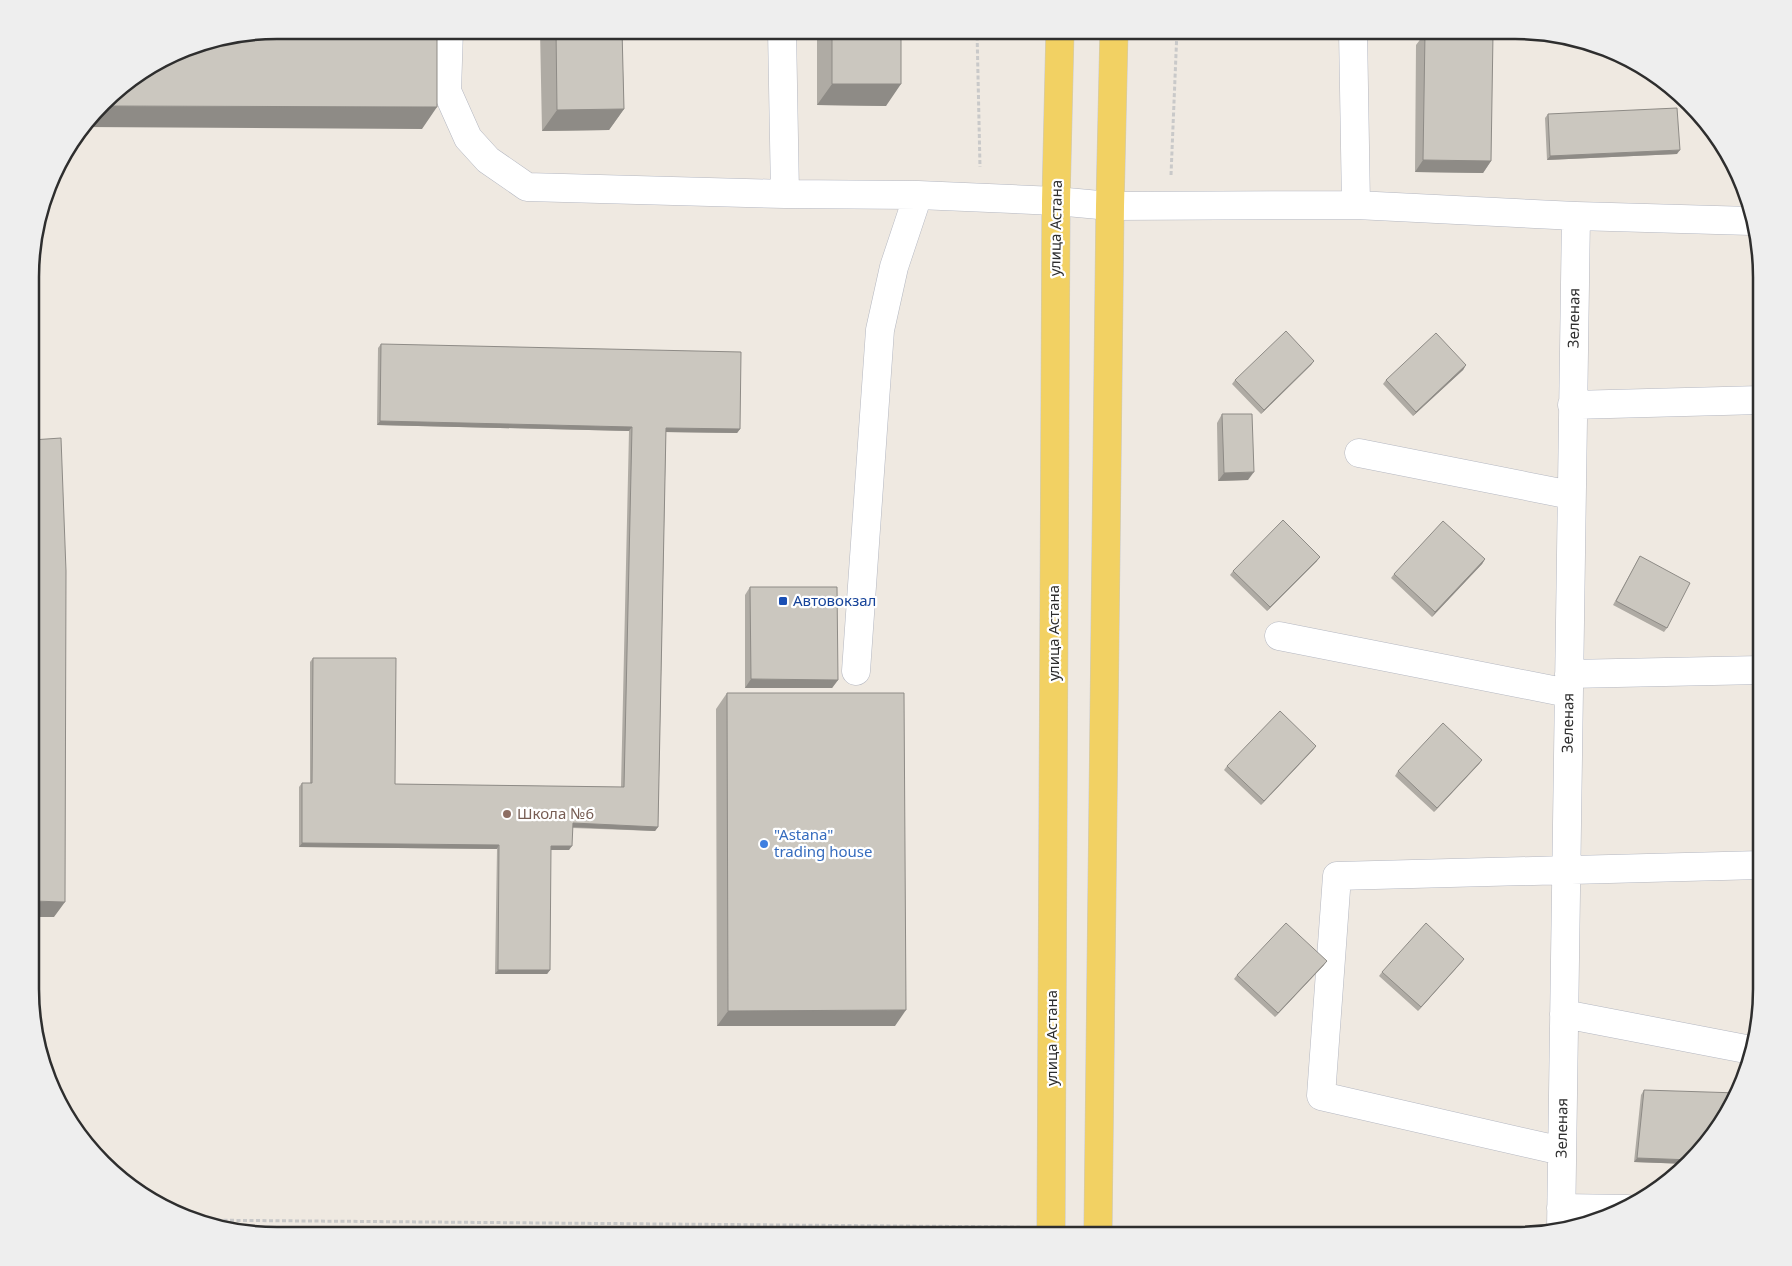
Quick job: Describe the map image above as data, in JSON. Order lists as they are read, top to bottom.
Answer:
{
  "streets": {
    "main road": ["улица Астана"],
    "street": ["Зеленая"]
  },
  "places": {
    "transit": ["Автовокзал"],
    "other": ["Школа №6", "\"Astana\" trading house"]
  }
}
